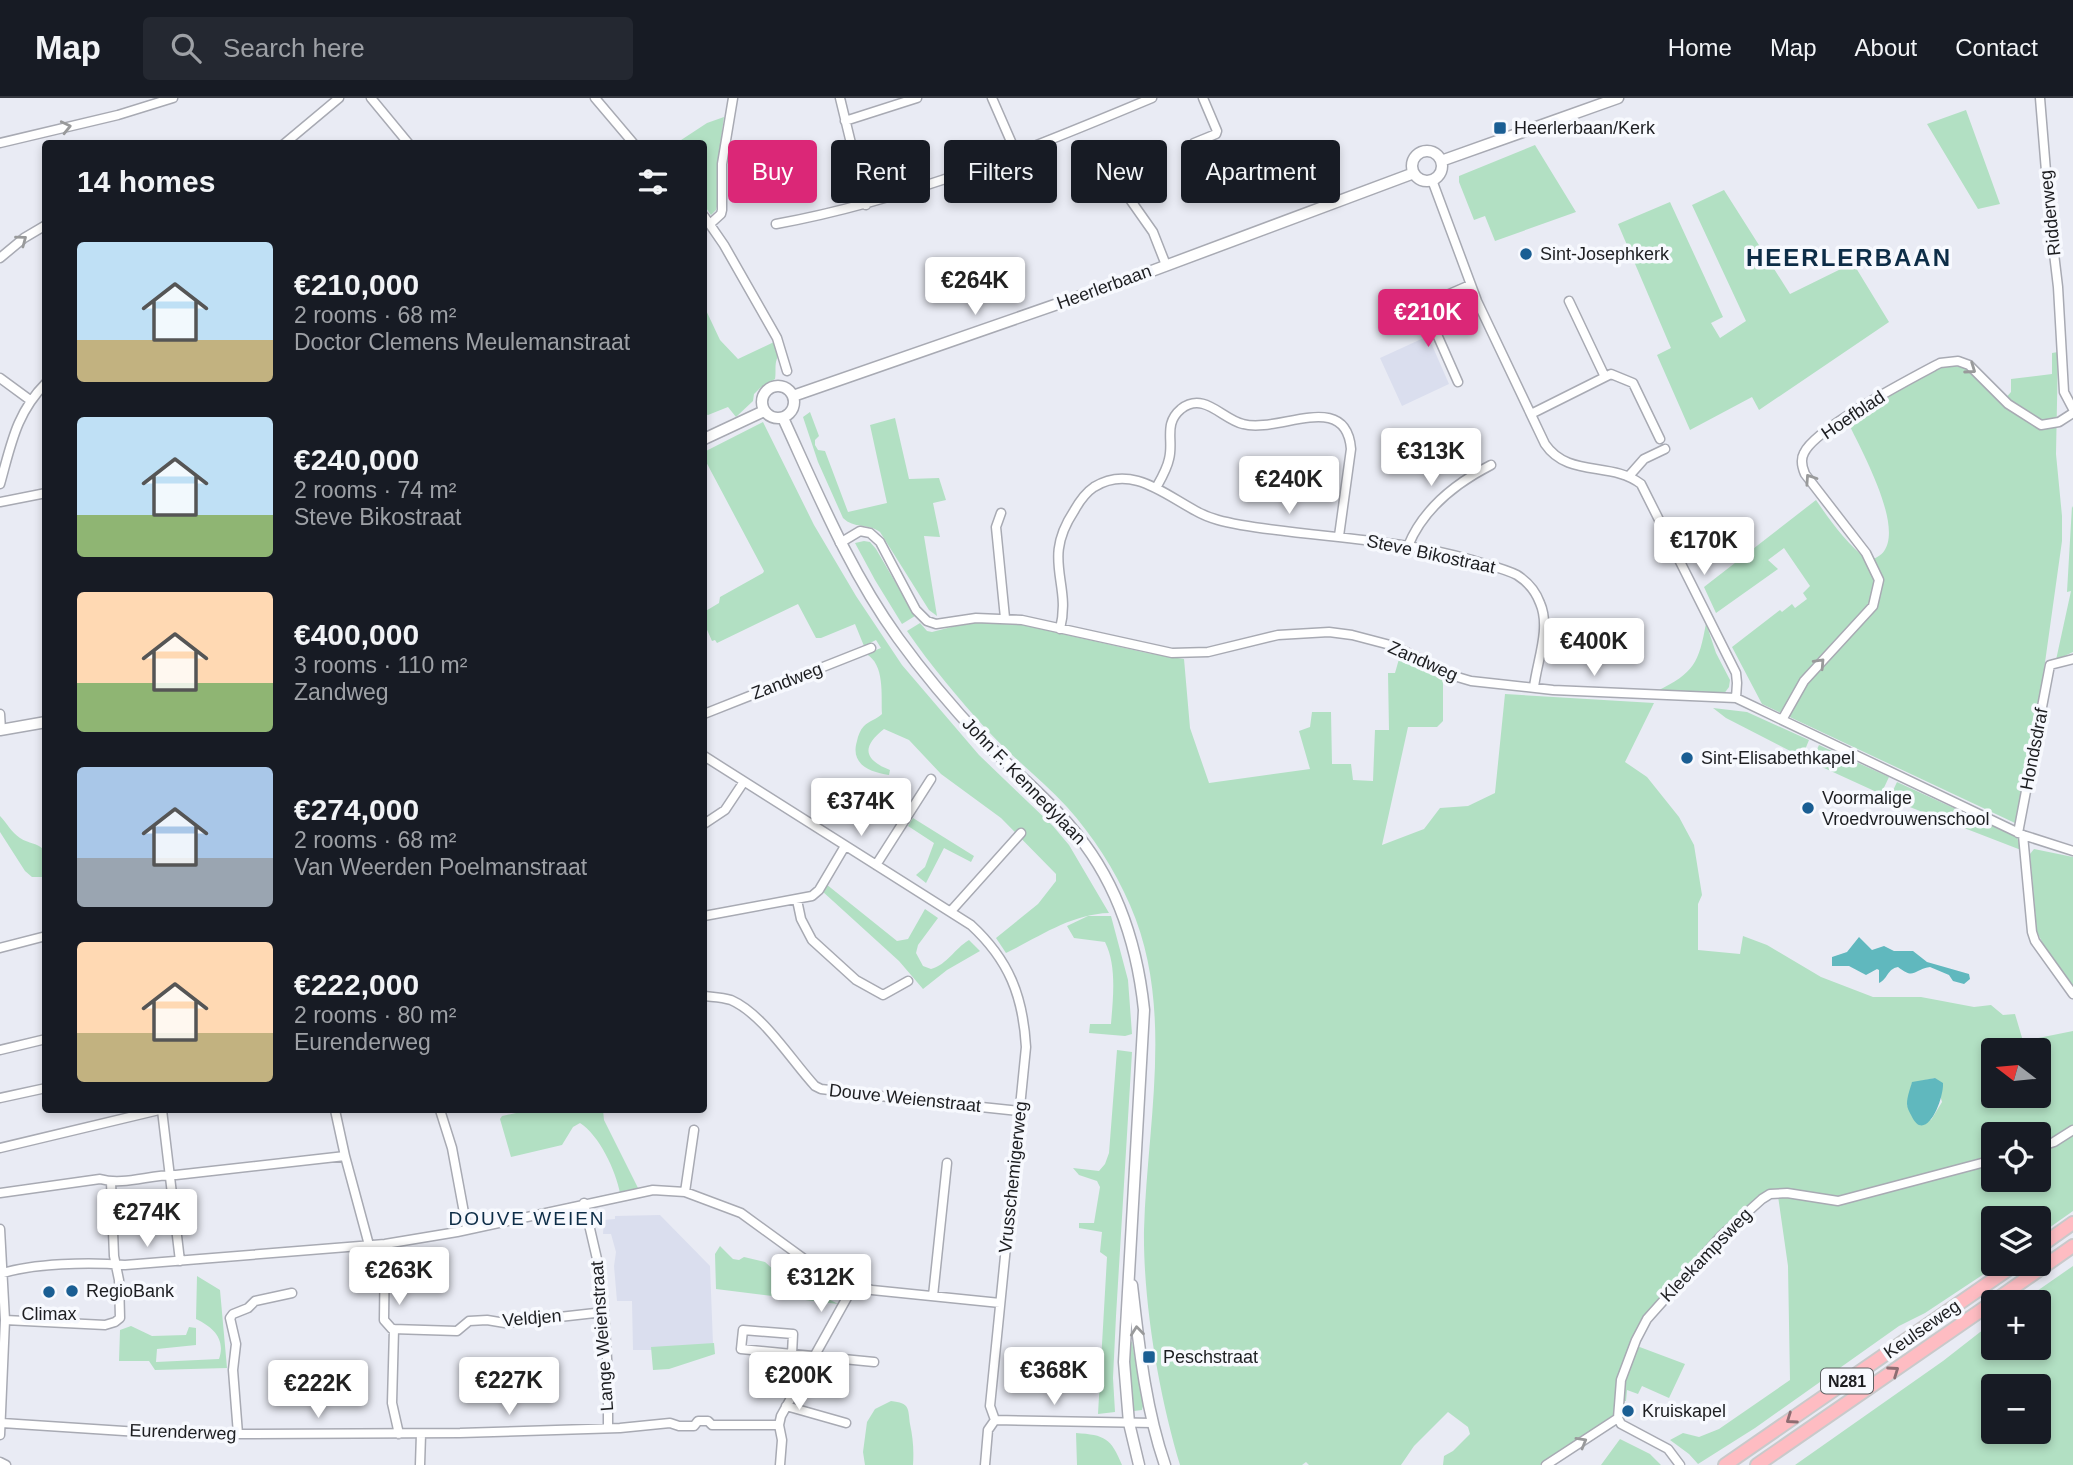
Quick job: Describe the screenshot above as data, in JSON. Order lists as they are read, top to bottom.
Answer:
{
  "streets": {
    "highway": ["Keulseweg", "N281"],
    "street": [
      "Ridderweg",
      "Heerlerbaan",
      "Hoefblad",
      "Steve Bikostraat",
      "Zandweg",
      "Hondsdraf",
      "John F. Kennedylaan",
      "Douve Weienstraat",
      "Vrusschemigerweg",
      "Kleekampsweg",
      "Veldjen",
      "Lange Weienstraat",
      "Eurenderweg"
    ]
  },
  "crossings": [
    ["Ridderweg", "Hoefblad"],
    ["Heerlerbaan", "John F. Kennedylaan"],
    ["Hoefblad", "Zandweg"],
    ["Steve Bikostraat", "Zandweg"],
    ["Zandweg", "Hondsdraf"],
    ["Zandweg", "John F. Kennedylaan"],
    ["Douve Weienstraat", "Vrusschemigerweg"],
    ["Veldjen", "Lange Weienstraat"],
    ["Lange Weienstraat", "Eurenderweg"]
  ],
  "districts": ["HEERLERBAAN", "DOUVE WEIEN"],
  "places": {
    "transit": ["Heerlerbaan/Kerk", "Peschstraat"],
    "other": [
      "Sint-Josephkerk",
      "Sint-Elisabethkapel",
      "Voormalige Vroedvrouwenschool",
      "RegioBank",
      "Climax",
      "Kruiskapel"
    ]
  },
  "north": "left",
  "page": {
    "header": "Map",
    "search": "Search here",
    "nav": [
      "Home",
      "Map",
      "About",
      "Contact"
    ],
    "chip": [
      "Buy",
      "Rent",
      "Filters",
      "New",
      "Apartment"
    ],
    "heading": "14 homes",
    "list": [
      {
        "name": "€210,000",
        "note": "2 rooms · 68 m² · Doctor Clemens Meulemanstraat"
      },
      {
        "name": "€240,000",
        "note": "2 rooms · 74 m² · Steve Bikostraat"
      },
      {
        "name": "€400,000",
        "note": "3 rooms · 110 m² · Zandweg"
      },
      {
        "name": "€274,000",
        "note": "2 rooms · 68 m² · Van Weerden Poelmanstraat"
      },
      {
        "name": "€222,000",
        "note": "2 rooms · 80 m² · Eurenderweg"
      }
    ],
    "price": [
      "€264K",
      "€210K",
      "€313K",
      "€240K",
      "€170K",
      "€400K",
      "€374K",
      "€274K",
      "€263K",
      "€312K",
      "€368K",
      "€200K",
      "€227K",
      "€222K"
    ],
    "map_buttons": ["+", "−"]
  }
}
